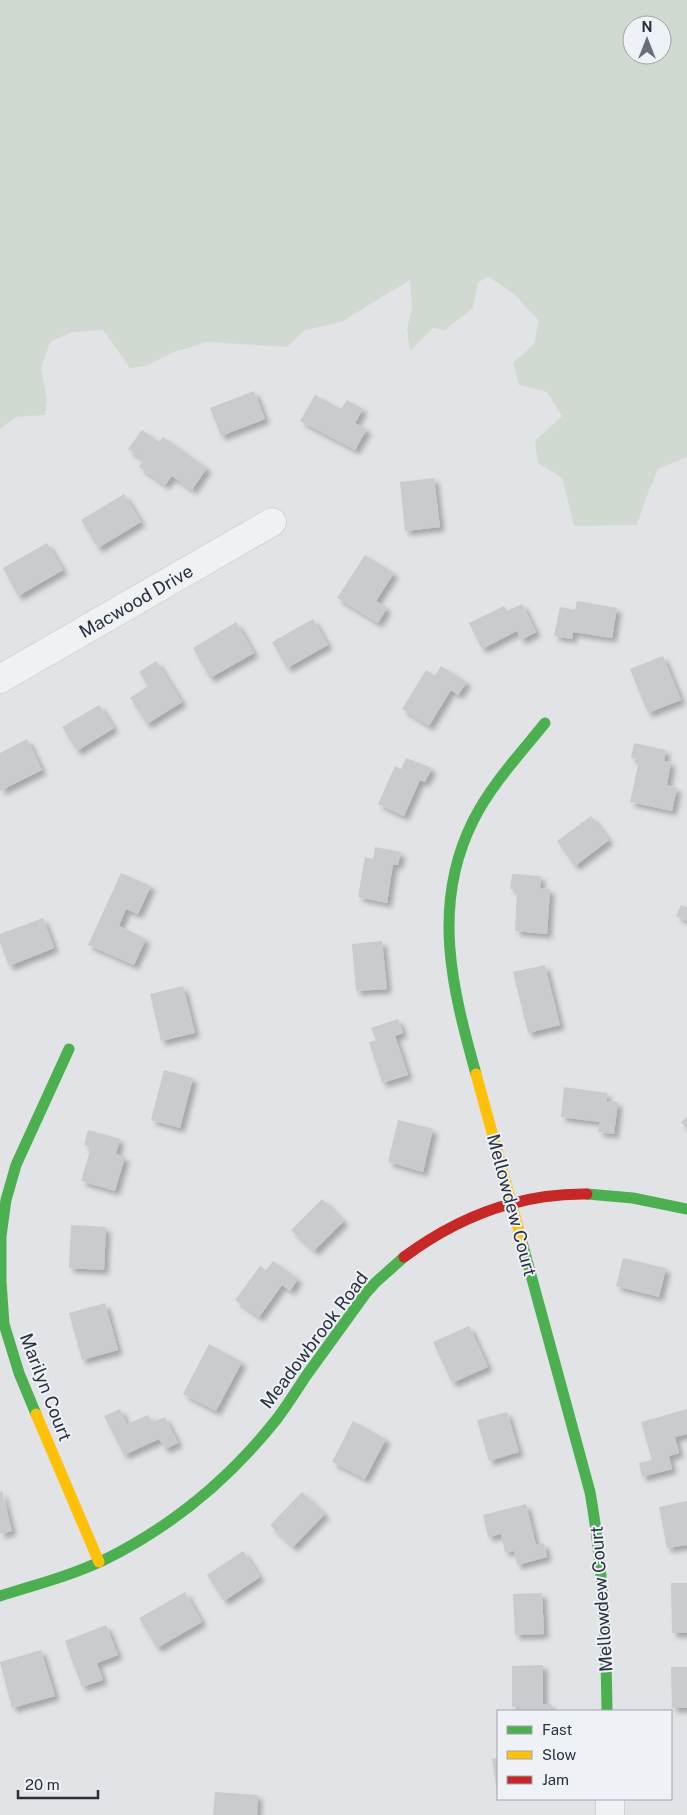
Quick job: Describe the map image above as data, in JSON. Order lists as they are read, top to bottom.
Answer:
{
  "streets": {
    "street": [
      "Macwood Drive",
      "Mellowdew Court",
      "Meadowbrook Road",
      "Marilyn Court"
    ]
  },
  "crossings": [
    ["Mellowdew Court", "Meadowbrook Road"],
    ["Meadowbrook Road", "Marilyn Court"]
  ],
  "legend": ["Fast", "Slow", "Jam"],
  "scale_bar": "20 m",
  "north": "top"
}
